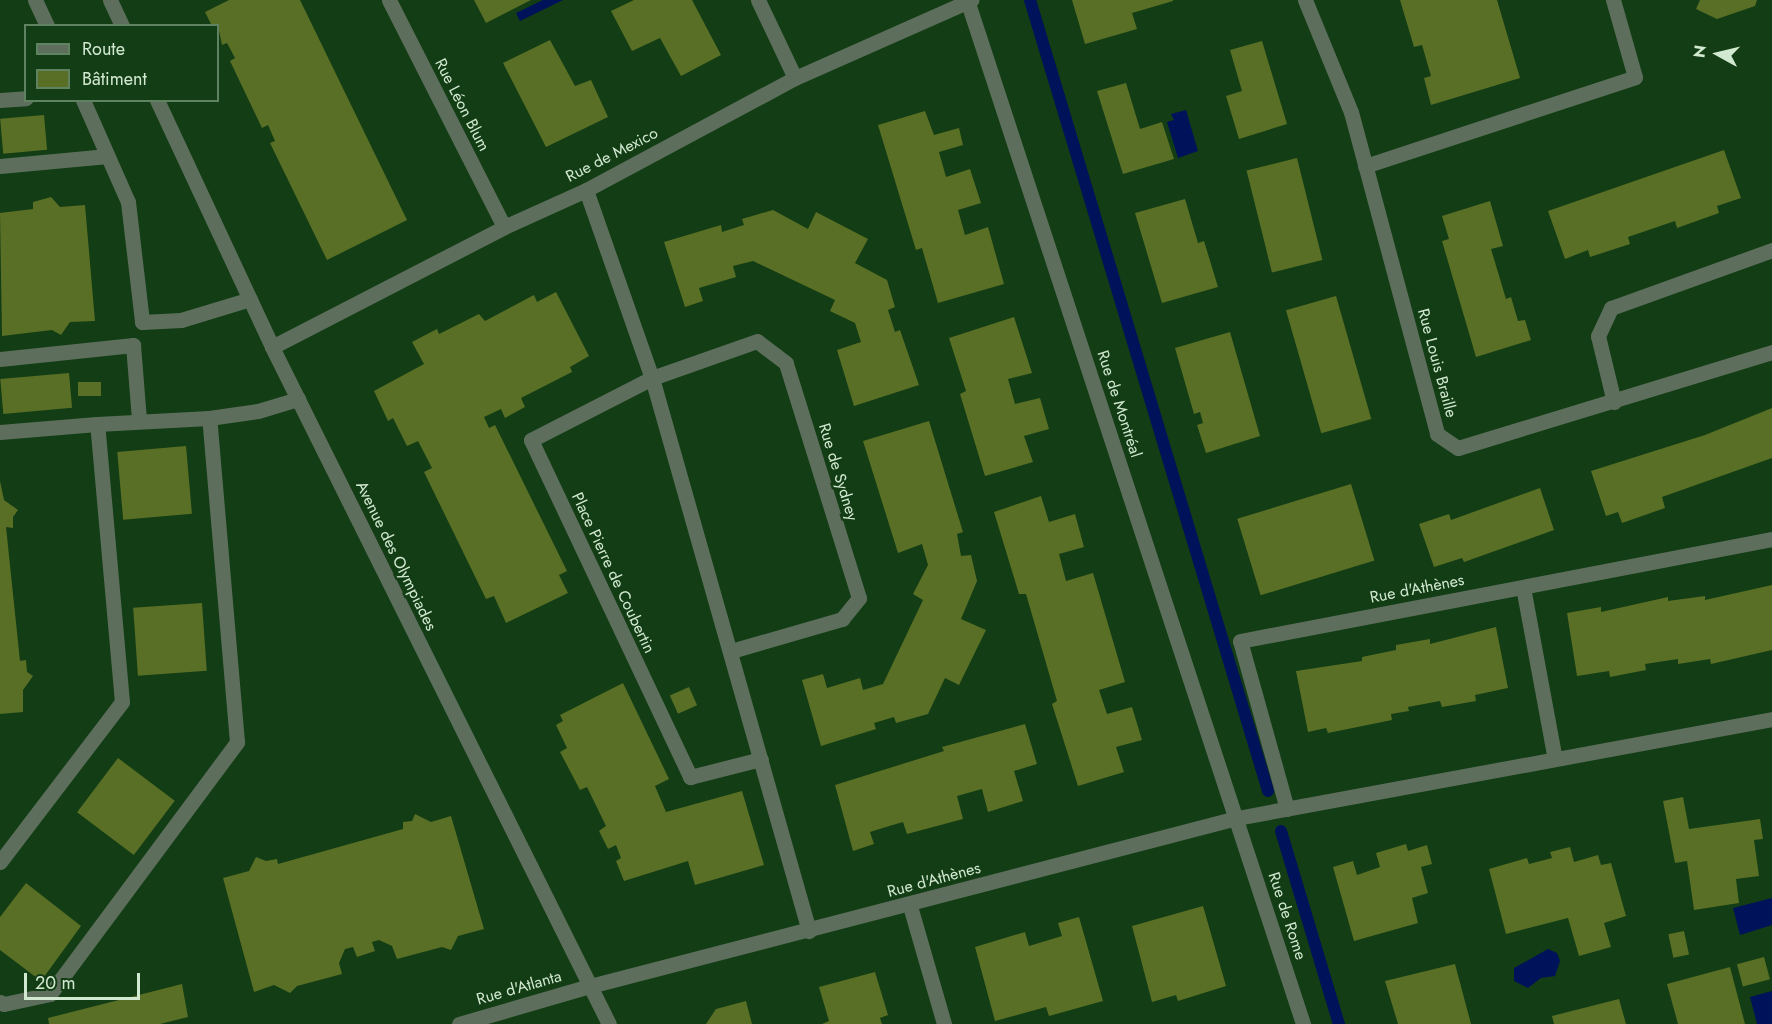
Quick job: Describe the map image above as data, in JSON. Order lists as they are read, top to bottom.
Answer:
{
  "streets": {
    "street": [
      "Rue Léon Blum",
      "Rue de Mexico",
      "Rue Louis Braille",
      "Rue de Montréal",
      "Rue de Sydney",
      "Avenue des Olympiades",
      "Place Pierre de Coubertin",
      "Rue d'Athènes",
      "Rue de Rome",
      "Rue d'Atlanta"
    ]
  },
  "crossings": [
    ["Rue Léon Blum", "Rue de Mexico"],
    ["Rue de Mexico", "Rue de Montréal"],
    ["Rue de Mexico", "Avenue des Olympiades"],
    ["Rue de Montréal", "Rue d'Athènes"],
    ["Rue de Montréal", "Rue de Rome"],
    ["Rue de Sydney", "Place Pierre de Coubertin"],
    ["Avenue des Olympiades", "Rue d'Athènes"],
    ["Avenue des Olympiades", "Rue d'Atlanta"],
    ["Rue d'Athènes", "Rue de Rome"],
    ["Rue d'Athènes", "Rue d'Atlanta"]
  ],
  "legend": ["Route", "Bâtiment"],
  "scale_bar": "20 m",
  "north": "left"
}
